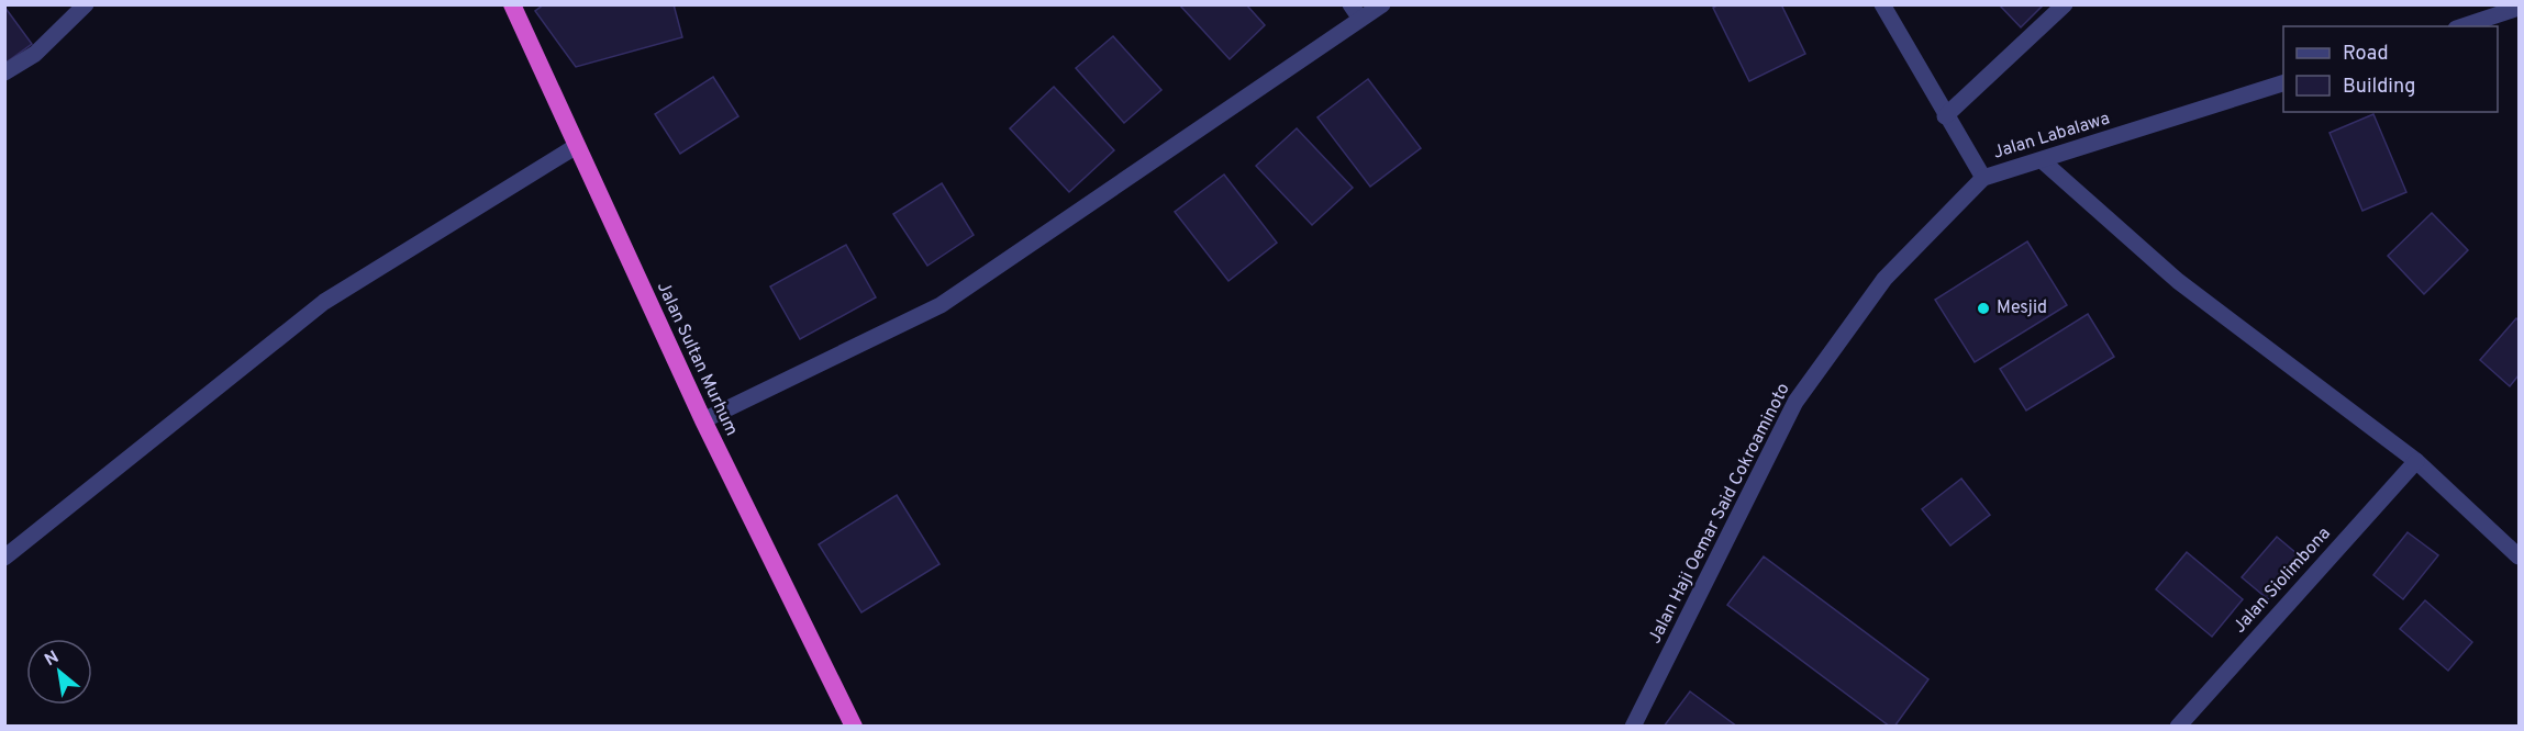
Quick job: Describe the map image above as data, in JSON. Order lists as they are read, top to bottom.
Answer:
{
  "streets": {
    "highway": ["Jalan Sultan Murhum"],
    "street": ["Jalan Labalawa", "Jalan Haji Oemar Said Cokroaminoto", "Jalan Siolimbona"]
  },
  "crossings": [
    ["Jalan Labalawa", "Jalan Haji Oemar Said Cokroaminoto"]
  ],
  "places": ["Mesjid"],
  "legend": ["Road", "Building"],
  "north": "top left"
}
